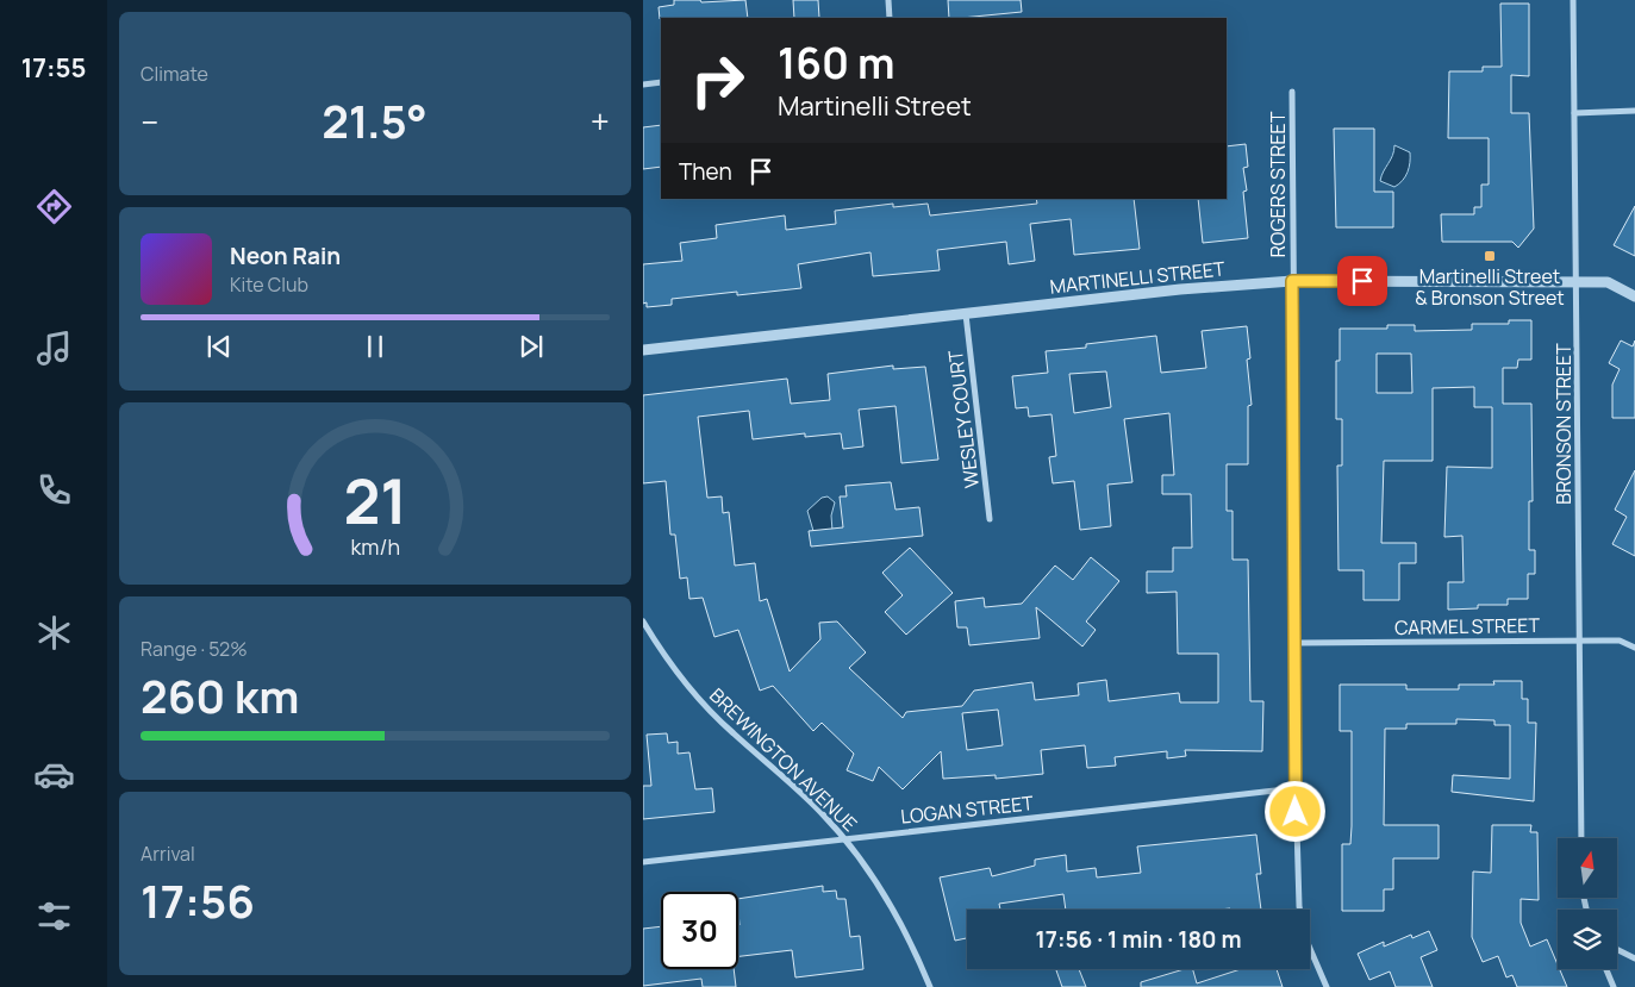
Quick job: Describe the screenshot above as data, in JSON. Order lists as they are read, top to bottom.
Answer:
{
  "streets": {
    "street": [
      "ROGERS STREET",
      "MARTINELLI STREET",
      "WESLEY COURT",
      "BRONSON STREET",
      "CARMEL STREET",
      "BREWINGTON AVENUE",
      "LOGAN STREET"
    ]
  },
  "crossings": [
    ["ROGERS STREET", "MARTINELLI STREET"],
    ["ROGERS STREET", "CARMEL STREET"],
    ["ROGERS STREET", "LOGAN STREET"],
    ["MARTINELLI STREET", "WESLEY COURT"],
    ["MARTINELLI STREET", "BRONSON STREET"],
    ["BRONSON STREET", "CARMEL STREET"],
    ["BREWINGTON AVENUE", "LOGAN STREET"]
  ],
  "places": {
    "transit": ["Martinelli Street & Bronson Street"]
  },
  "north": "top",
  "page": {
    "tabs": "17:55",
    "tile": [
      "Climate",
      ["Range · 52%", "260 km"],
      ["Arrival", "17:56"]
    ],
    "turn": ["160 m", "Martinelli Street"],
    "heat": ["−", "21.5°", "+"],
    "then": "Then",
    "song": ["Neon Rain", "Kite Club"],
    "limit": "30",
    "trip": "17:56 · 1 min · 180 m",
    "gauge": ["21", "km/h"]
  }
}
